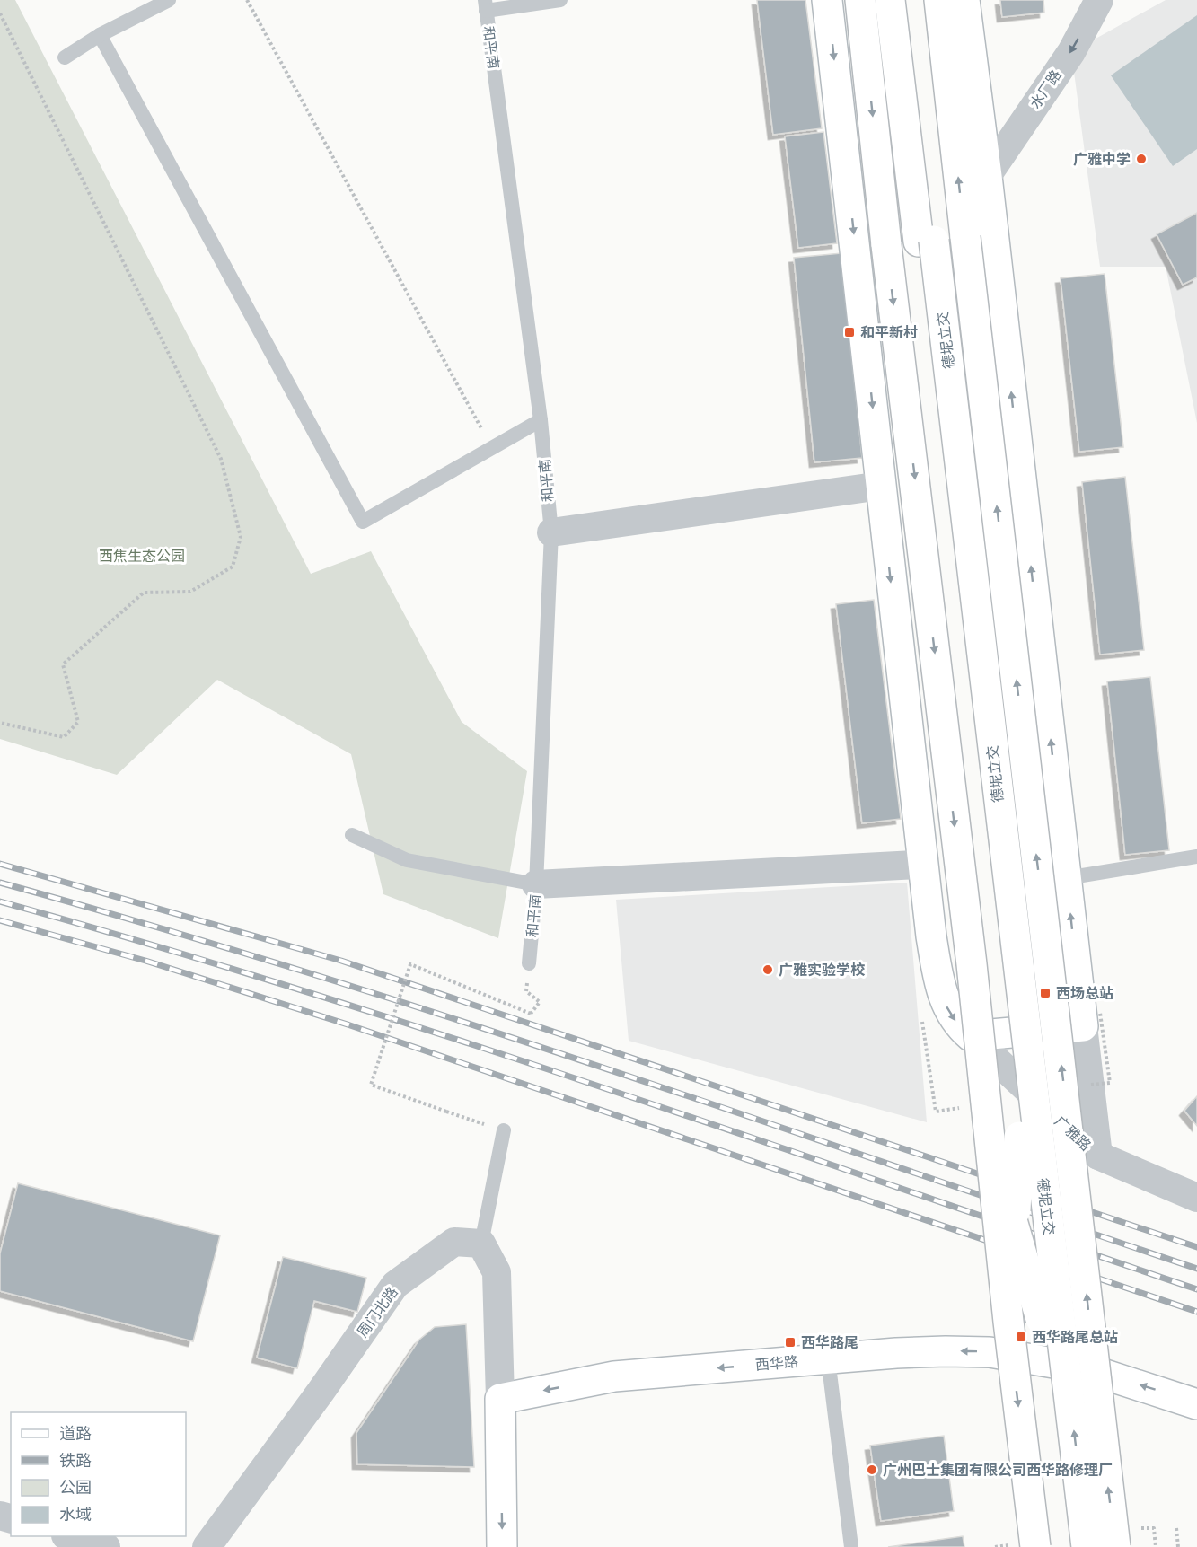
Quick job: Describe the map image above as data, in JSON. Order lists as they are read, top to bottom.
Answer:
{
  "streets": {
    "main road": ["德坭立交", "西华路"],
    "street": ["水厂路", "广雅路", "周门北路"],
    "lane": ["和平南"]
  },
  "one_way": ["水厂路", "西华路"],
  "parks": ["西焦生态公园"],
  "places": {
    "other": ["广雅中学", "广雅实验学校", "广州巴士集团有限公司西华路修理厂"],
    "transit": [
      "和平新村",
      "西场总站",
      "西华路尾总站",
      "西华路尾"
    ]
  },
  "legend": [
    "道路",
    "铁路",
    "公园",
    "水域"
  ]
}
